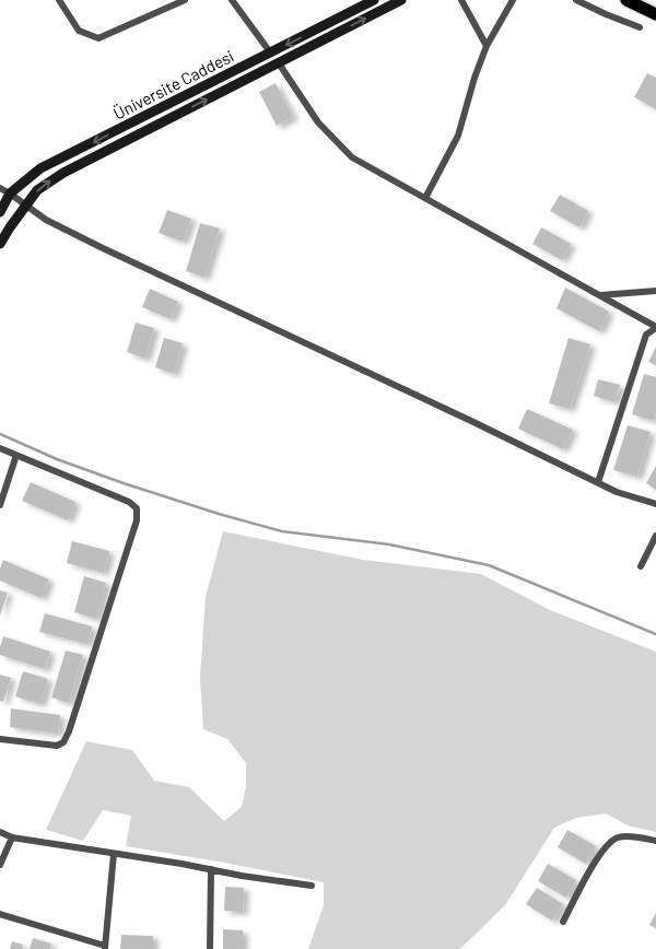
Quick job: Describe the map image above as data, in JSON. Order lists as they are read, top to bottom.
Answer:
{
  "streets": {
    "main road": ["Üniversite Caddesi"]
  }
}
